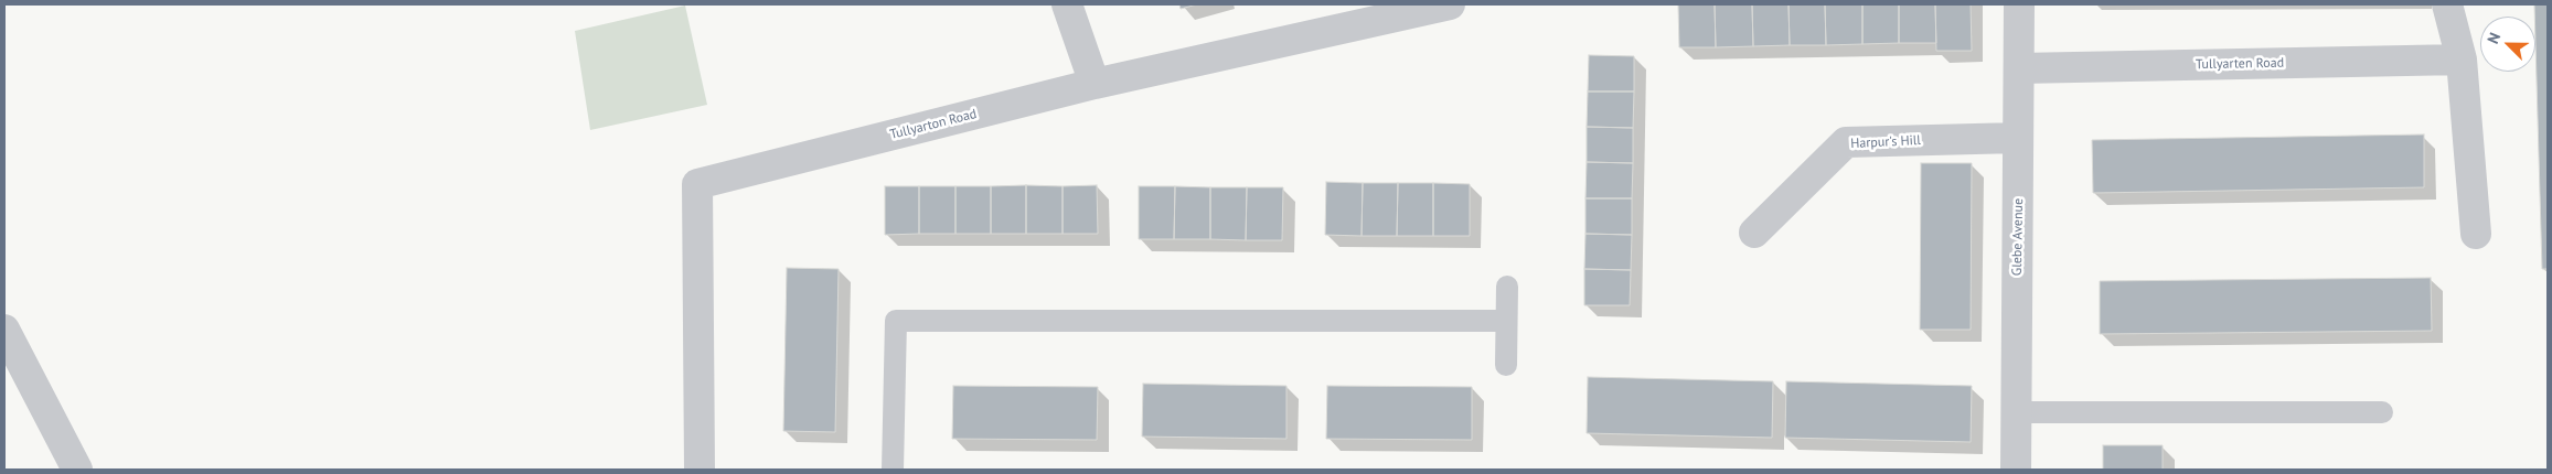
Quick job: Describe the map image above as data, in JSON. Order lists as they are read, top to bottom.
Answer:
{
  "streets": {
    "street": [
      "Tullyarten Road",
      "Tullyarton Road",
      "Harpur's Hill",
      "Glebe Avenue"
    ]
  },
  "crossings": [
    ["Tullyarten Road", "Glebe Avenue"],
    ["Harpur's Hill", "Glebe Avenue"]
  ],
  "north": "top left"
}
